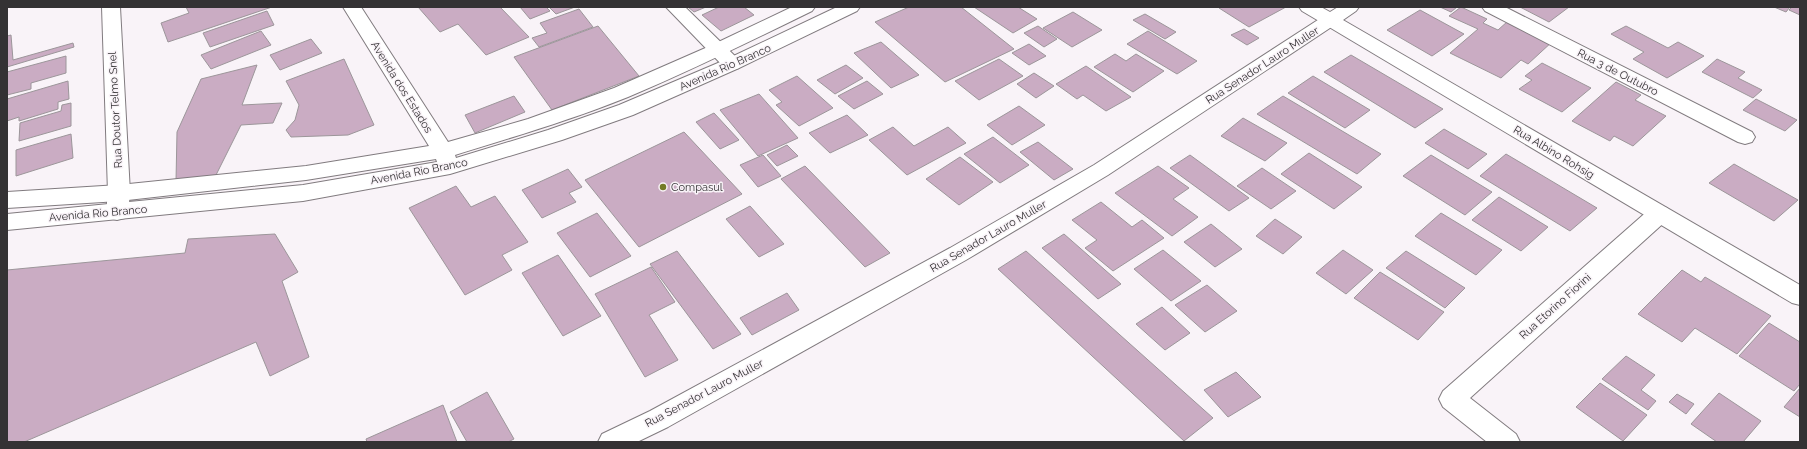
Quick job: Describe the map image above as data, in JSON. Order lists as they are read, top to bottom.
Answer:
{
  "streets": {
    "street": [
      "Rua Senador Lauro Muller",
      "Avenida Rio Branco",
      "Rua 3 de Outubro",
      "Avenida dos Estados",
      "Rua Doutor Telmo Snel",
      "Rua Albino Rohsig",
      "Rua Etorino Fiorini"
    ]
  },
  "crossings": [
    ["Rua Senador Lauro Muller", "Rua Albino Rohsig"],
    ["Avenida Rio Branco", "Avenida dos Estados"],
    ["Avenida Rio Branco", "Rua Doutor Telmo Snel"],
    ["Rua Albino Rohsig", "Rua Etorino Fiorini"]
  ],
  "places": ["Compasul"]
}
